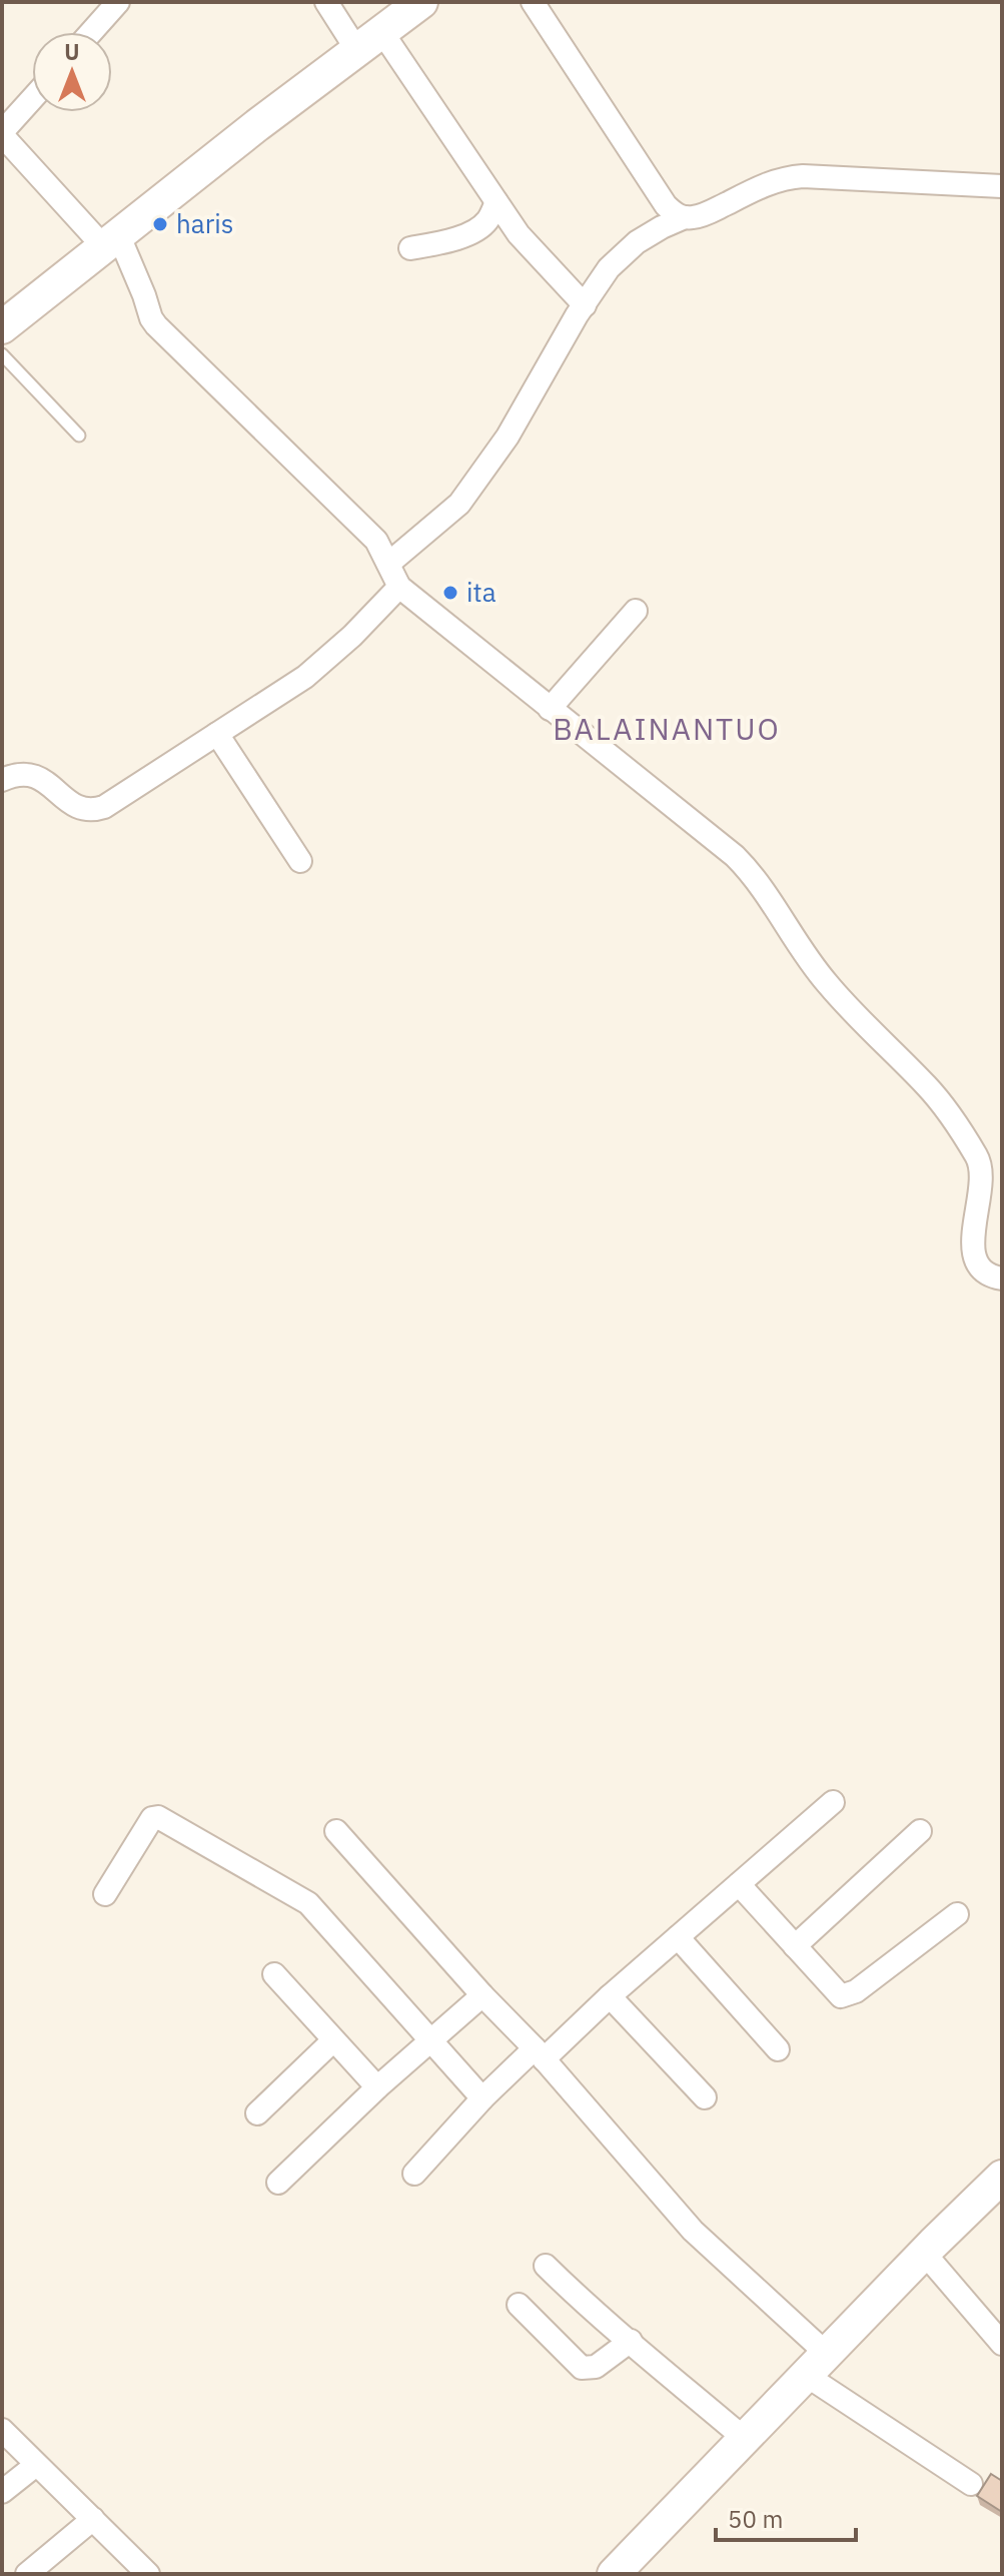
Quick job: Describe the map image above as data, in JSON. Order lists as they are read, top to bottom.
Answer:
{
  "districts": ["BALAINANTUO"],
  "places": ["haris", "ita"],
  "scale_bar": "50 m",
  "north": "top"
}
